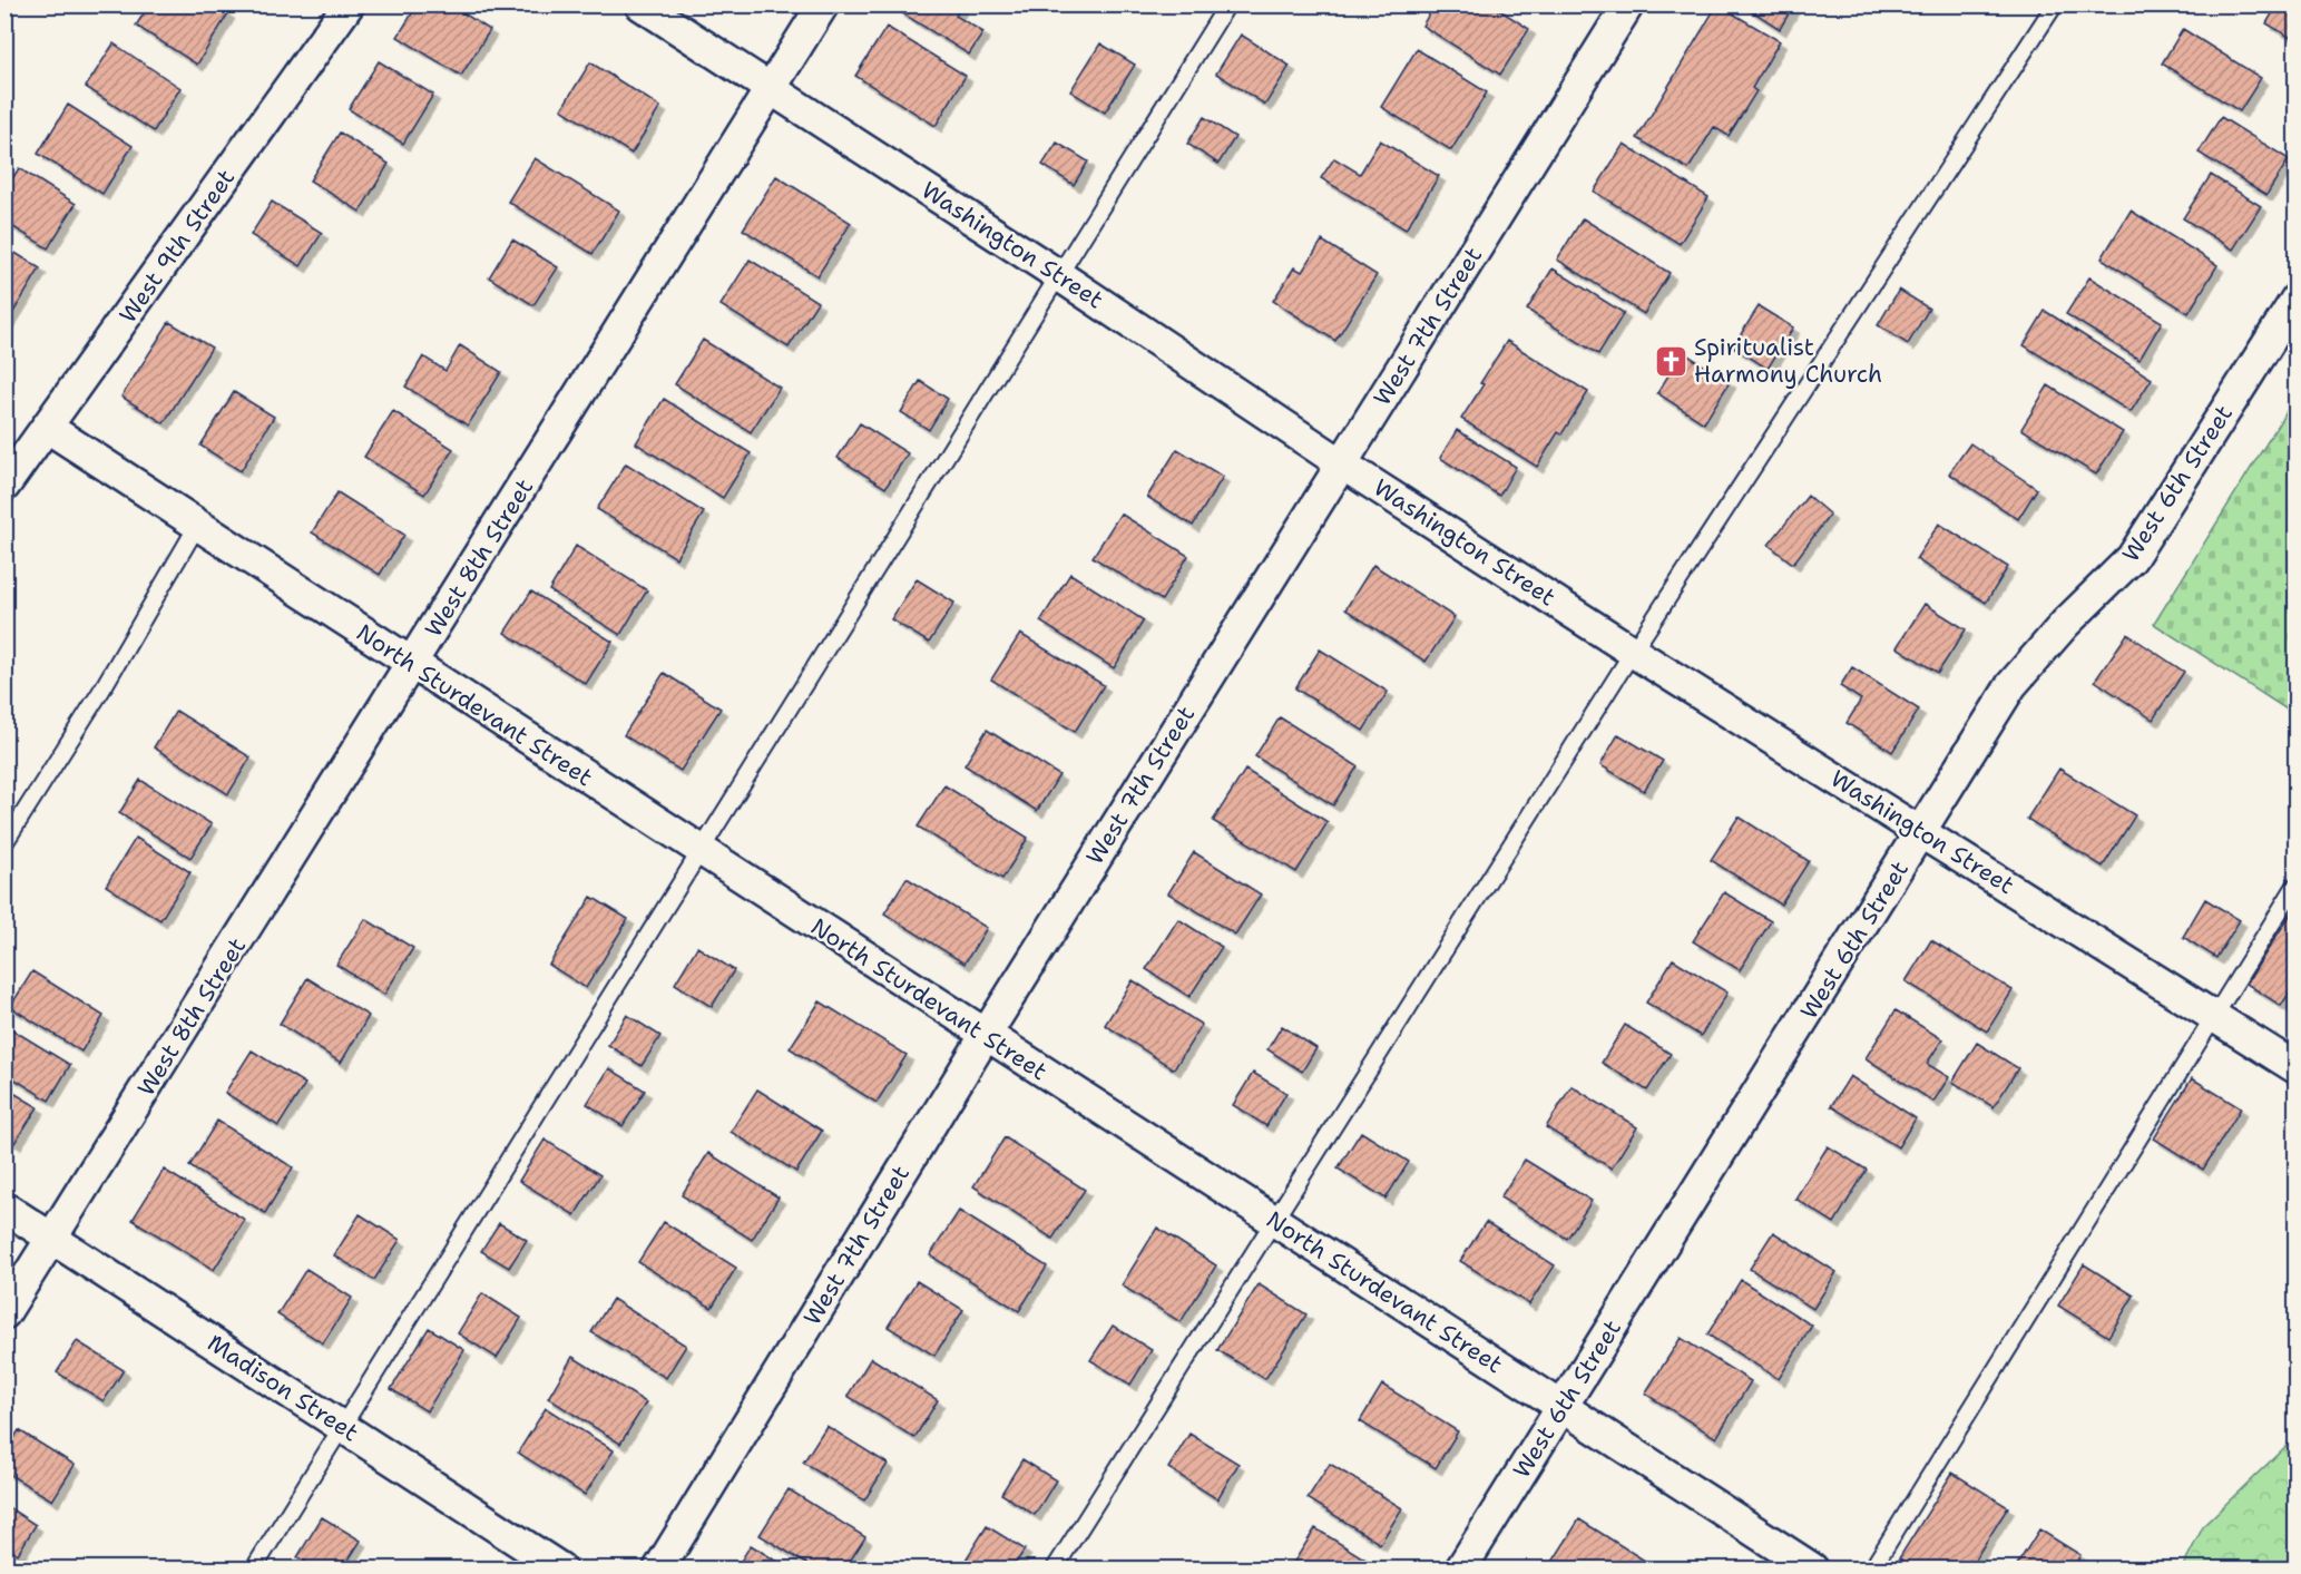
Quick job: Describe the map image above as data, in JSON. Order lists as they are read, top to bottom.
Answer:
{
  "streets": {
    "street": [
      "Washington Street",
      "West 9th Street",
      "West 7th Street",
      "West 6th Street",
      "West 8th Street",
      "North Sturdevant Street",
      "Madison Street"
    ]
  },
  "crossings": [
    ["Washington Street", "West 7th Street"],
    ["Washington Street", "West 6th Street"],
    ["Washington Street", "West 8th Street"],
    ["West 9th Street", "North Sturdevant Street"],
    ["West 7th Street", "North Sturdevant Street"],
    ["West 6th Street", "North Sturdevant Street"],
    ["West 8th Street", "North Sturdevant Street"],
    ["West 8th Street", "Madison Street"]
  ],
  "places": {
    "church": ["Spiritualist Harmony Church"]
  }
}
